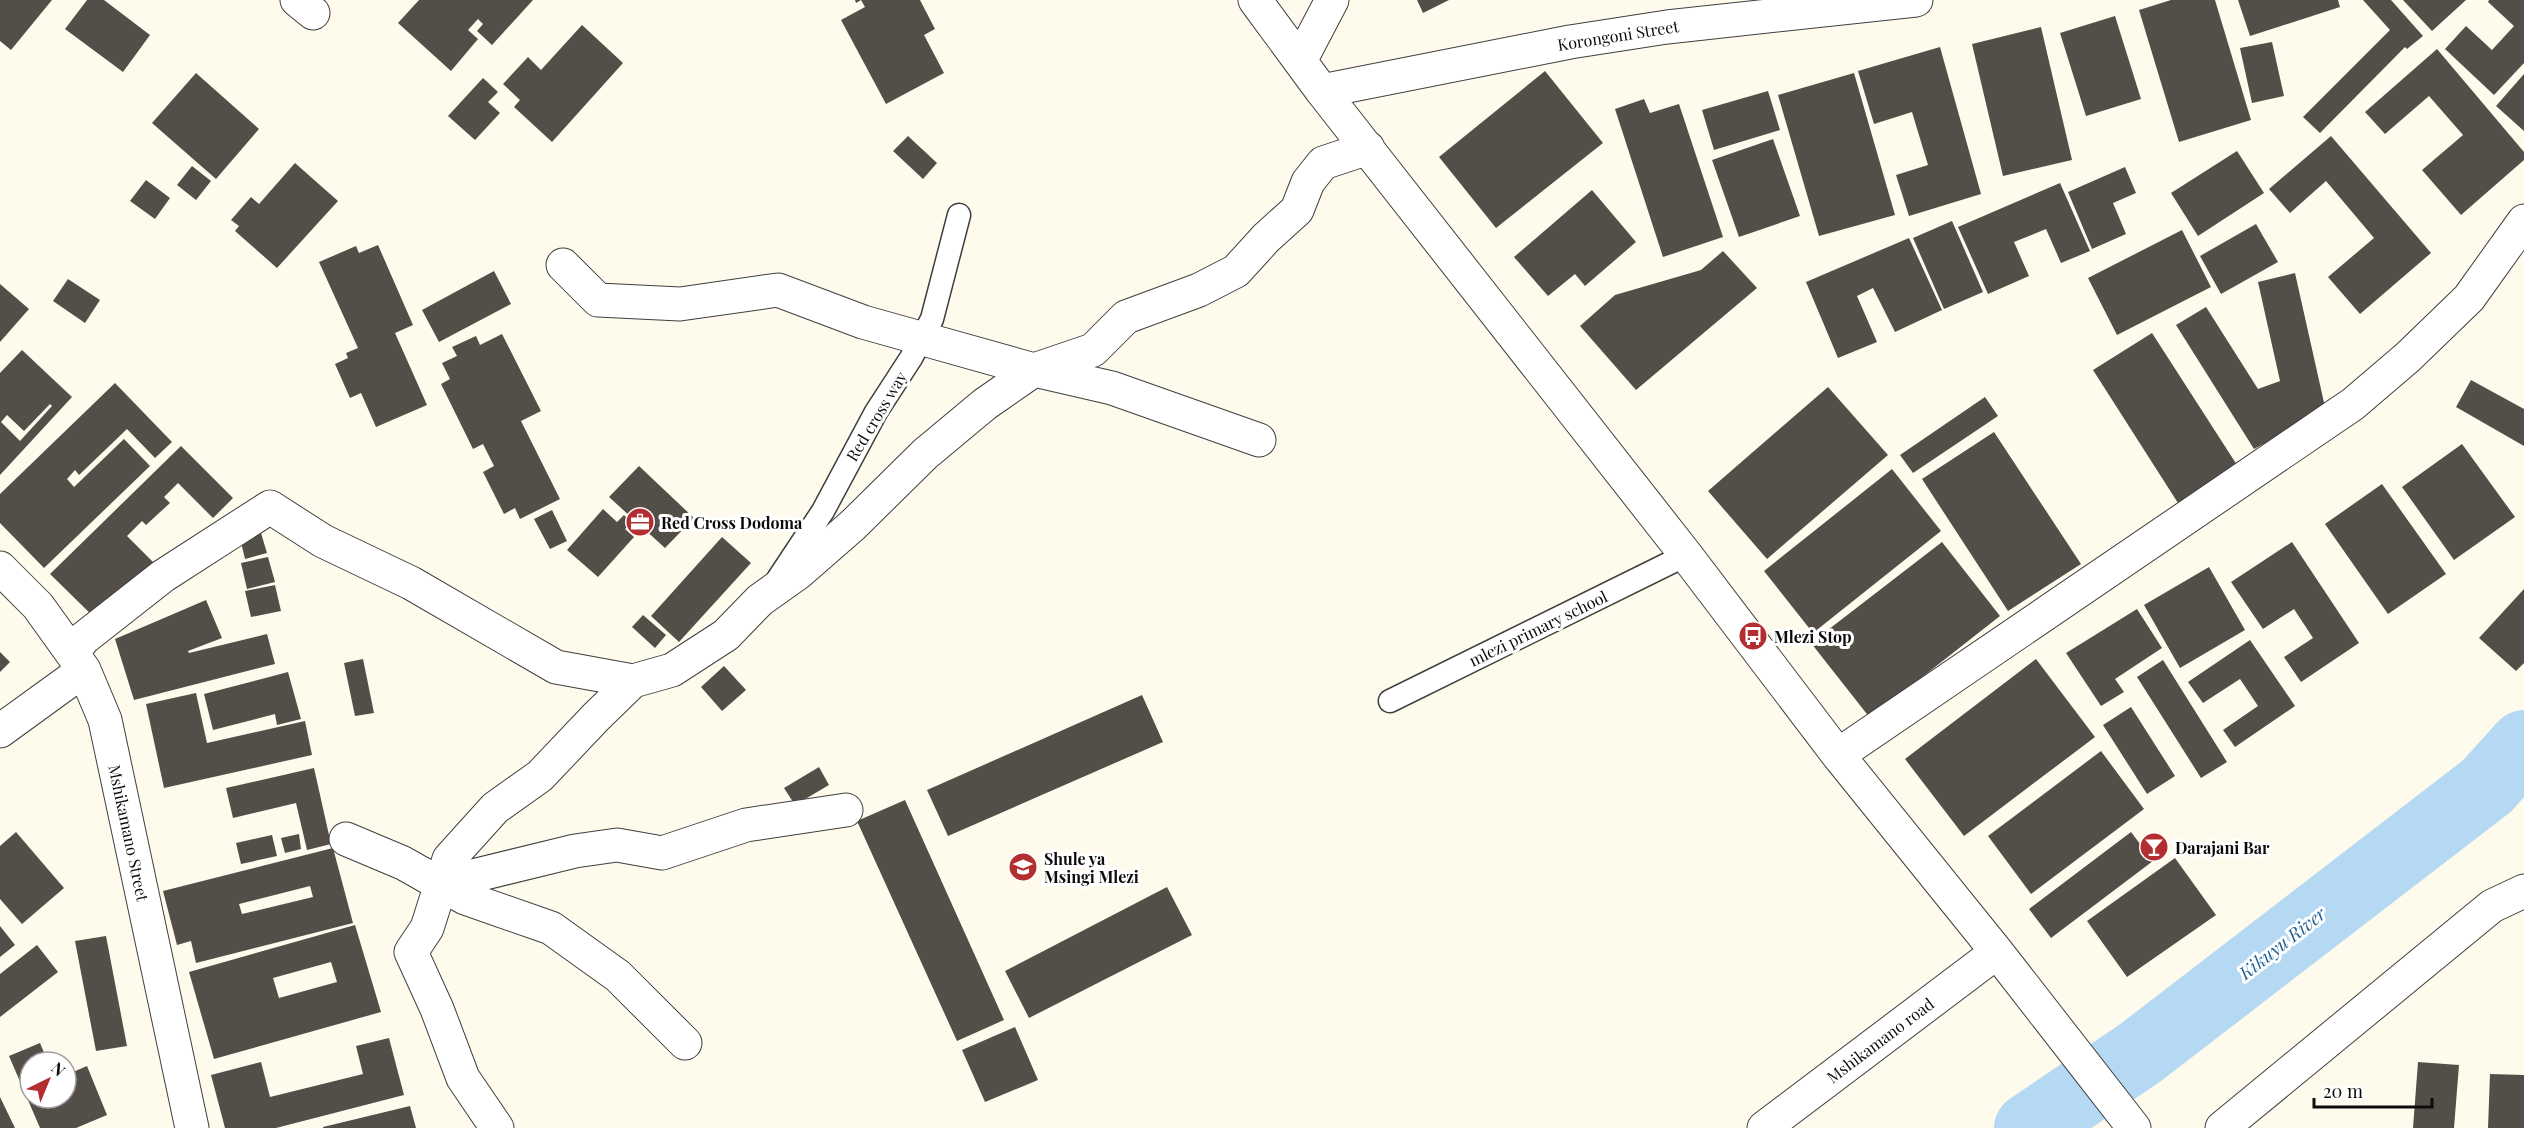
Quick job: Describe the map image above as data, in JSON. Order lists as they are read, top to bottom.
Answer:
{
  "streets": {
    "street": ["Korongoni Street", "Mshikamano Street", "Mshikamano road"],
    "lane": ["Red cross way", "mlezi primary school"]
  },
  "water": ["Kikuyu River"],
  "places": {
    "office": ["Red Cross Dodoma"],
    "bus stop": ["Mlezi Stop"],
    "bar": ["Darajani Bar"],
    "school or university": ["Shule ya Msingi Mlezi"]
  },
  "scale_bar": "20 m",
  "north": "top right"
}
